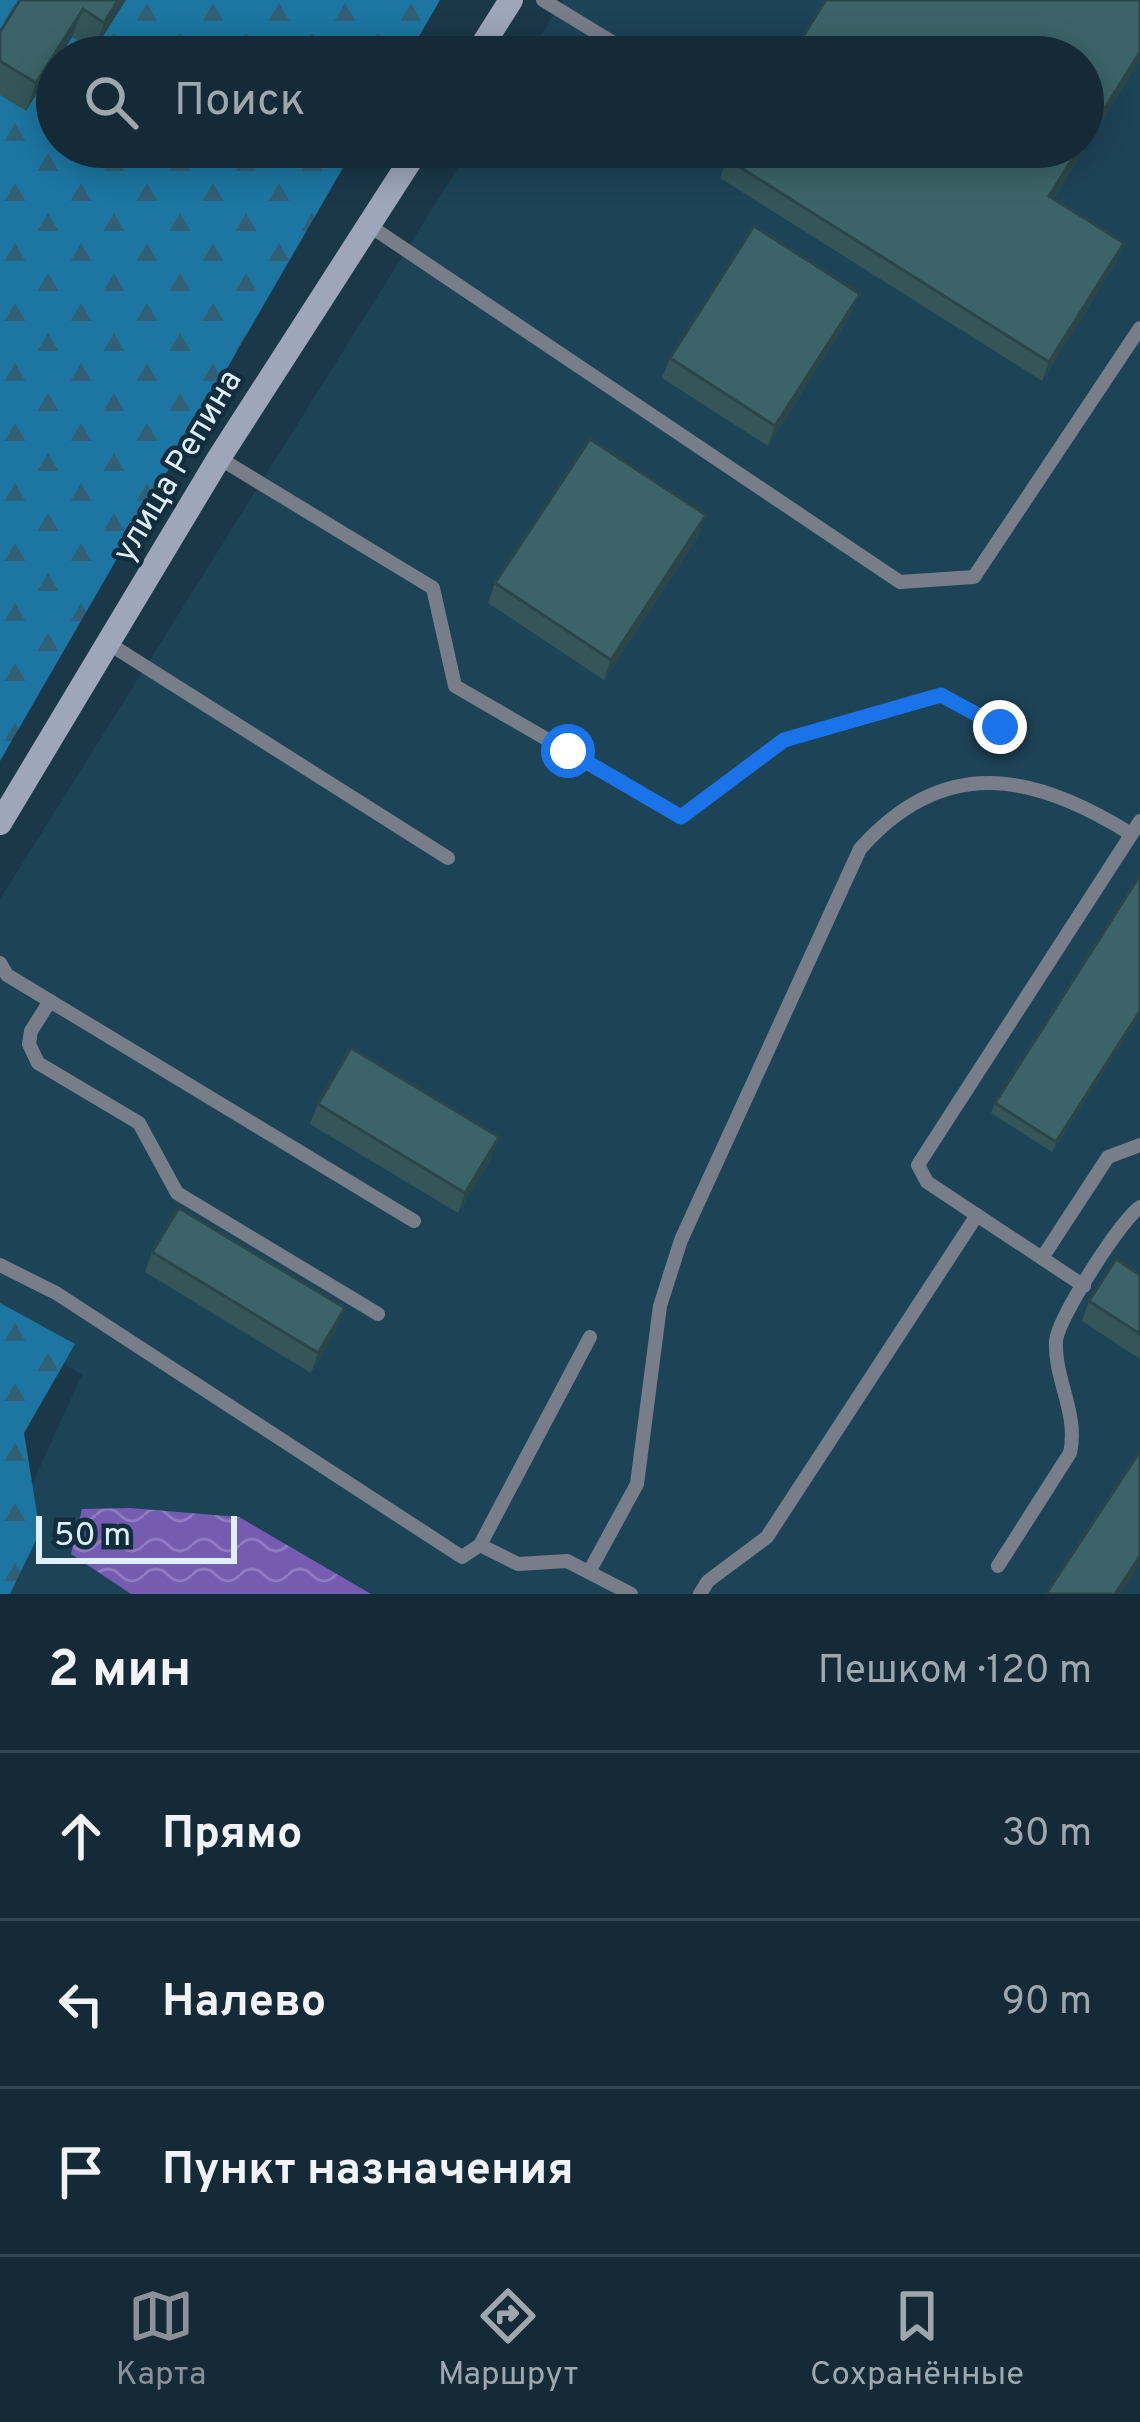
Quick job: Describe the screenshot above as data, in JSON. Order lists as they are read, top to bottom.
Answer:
{
  "streets": {
    "street": ["улица Репина"]
  },
  "scale_bar": "50 m",
  "page": {
    "search": "Поиск",
    "scale": "50 m",
    "heading": ["2 мин", "Пешком · 120 m"],
    "list": [
      ["Прямо", "30 m"],
      ["Налево", "90 m"],
      "Пункт назначения"
    ],
    "nav": ["Карта", "Маршрут", "Сохранённые"]
  }
}
